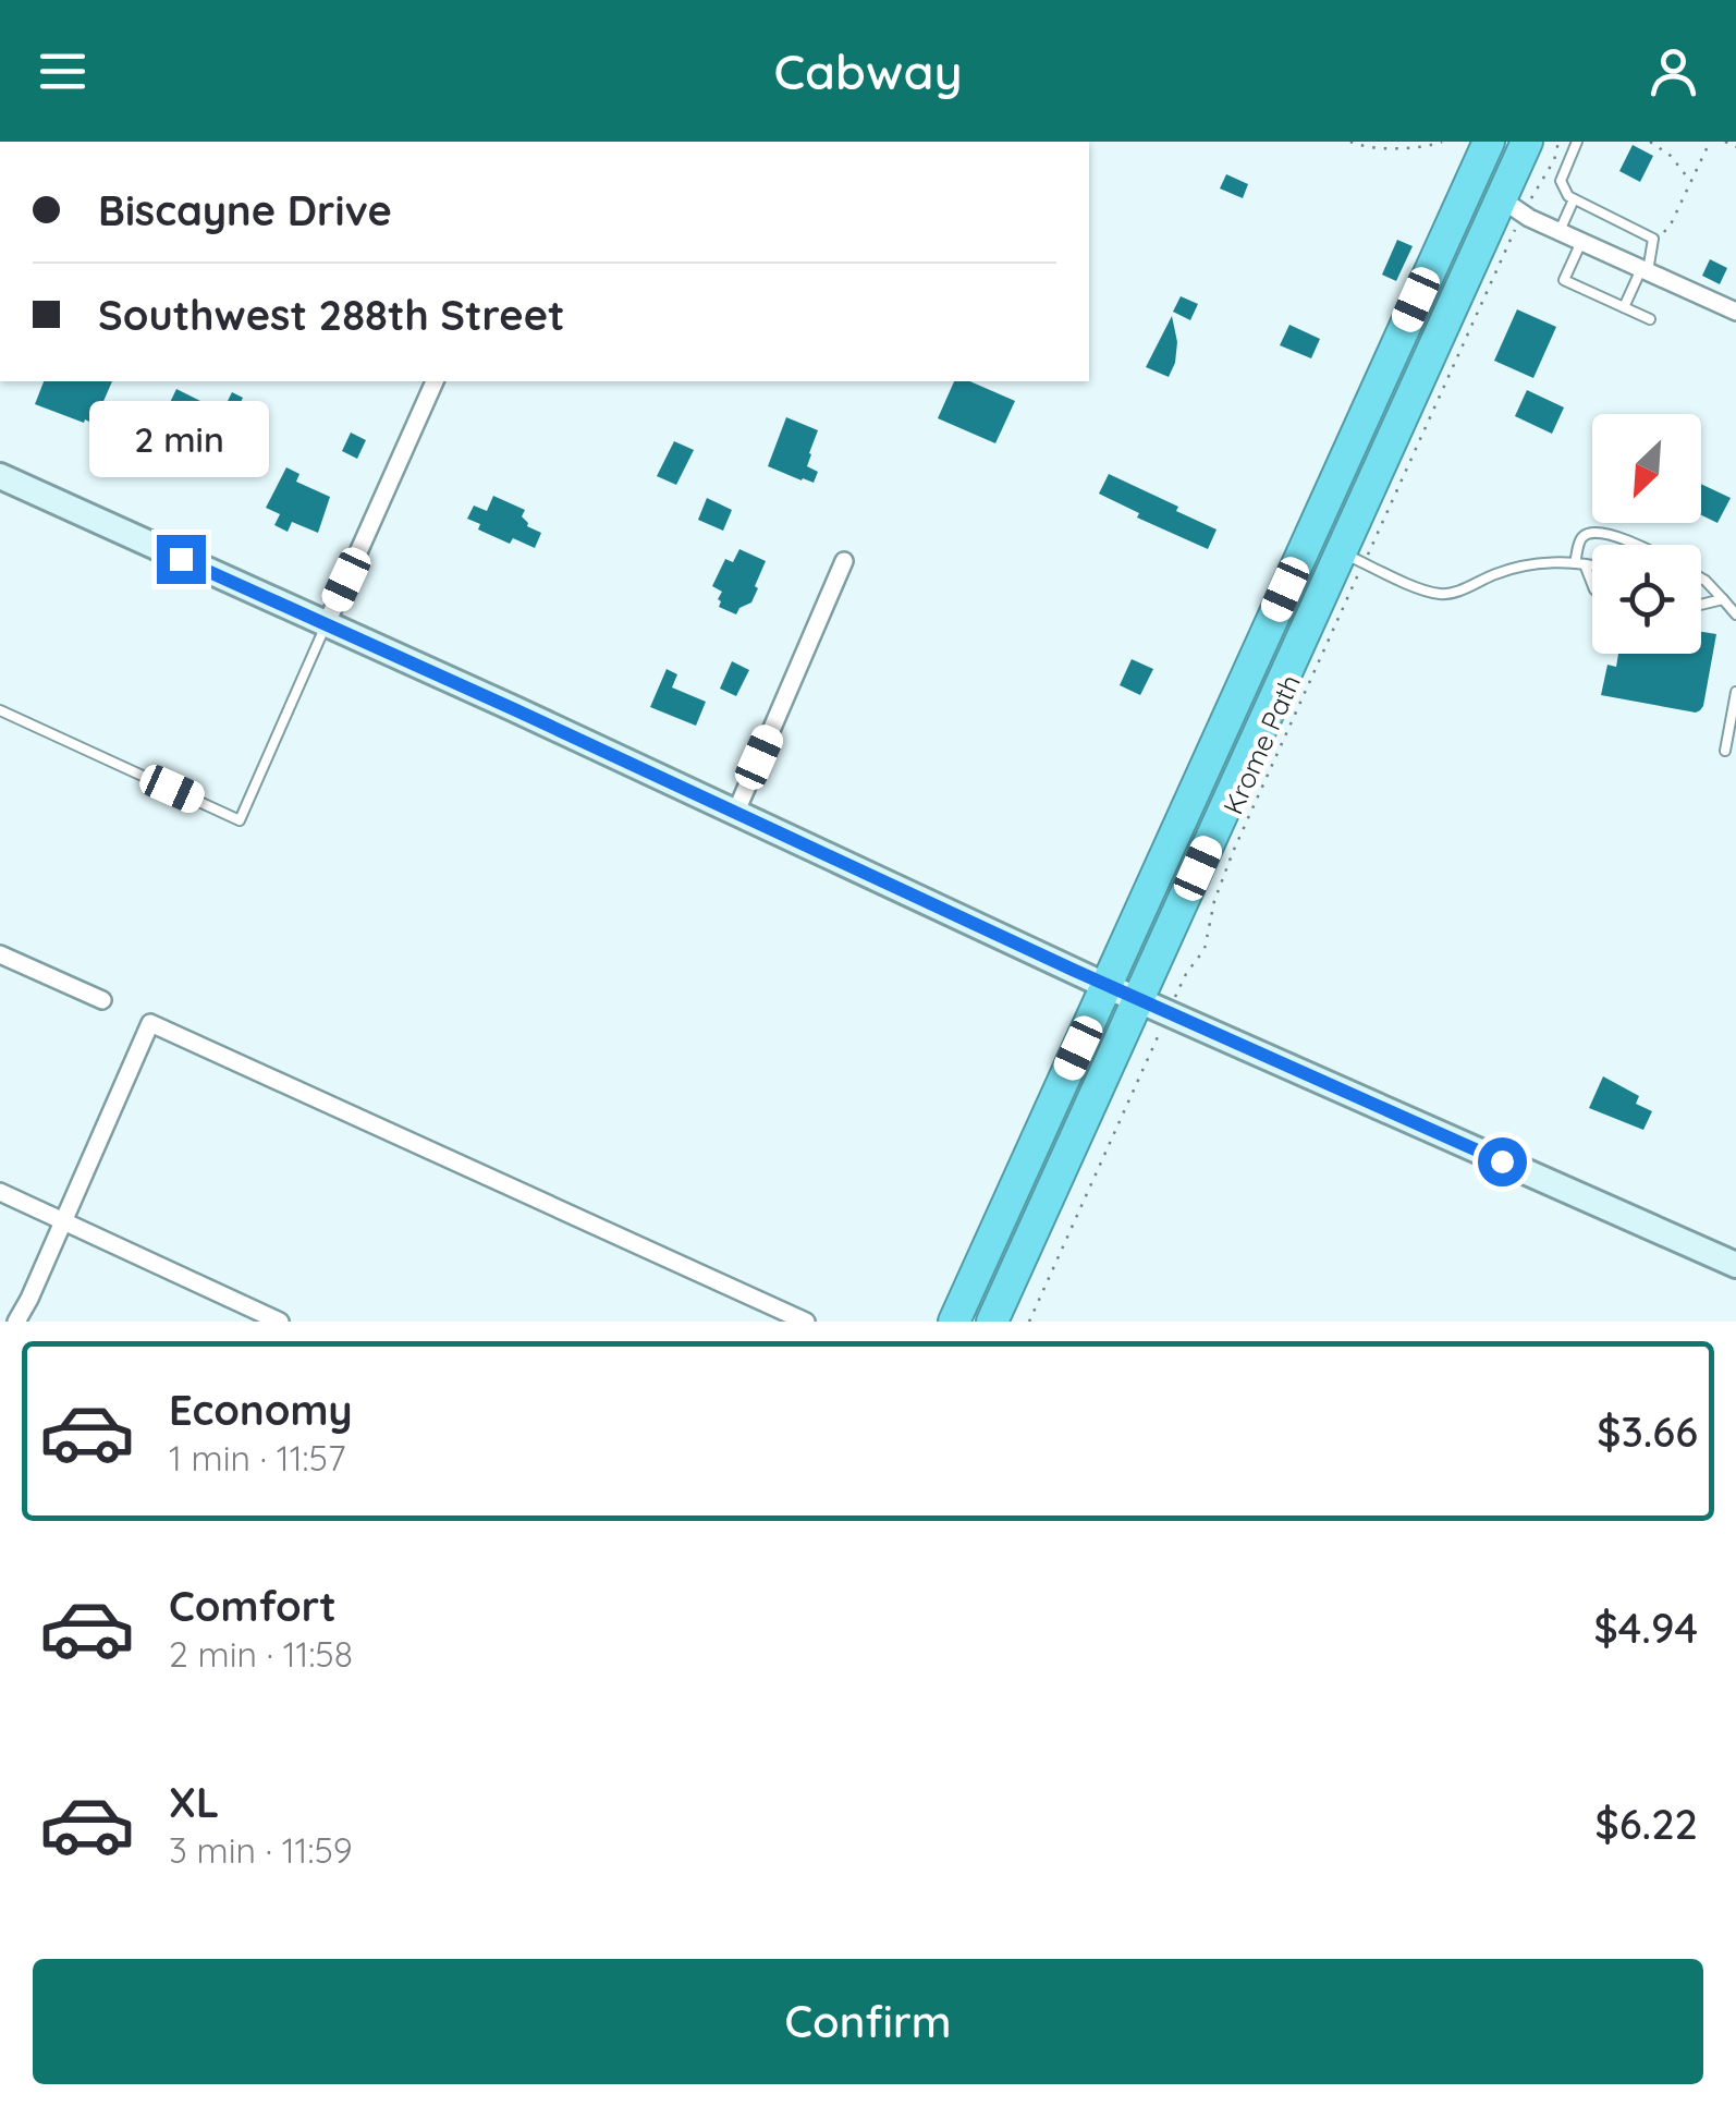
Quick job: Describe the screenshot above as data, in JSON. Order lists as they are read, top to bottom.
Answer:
{
  "streets": {
    "path": ["Krome Path"]
  },
  "north": "bottom left",
  "page": {
    "header": "Cabway",
    "banner": ["Biscayne Drive", "Southwest 288th Street"],
    "bubble": "2 min",
    "list": [
      {
        "name": "Economy",
        "note": "1 min · 11:57",
        "value": "$3.66"
      },
      {
        "name": "Comfort",
        "note": "2 min · 11:58",
        "value": "$4.94"
      },
      {
        "name": "XL",
        "note": "3 min · 11:59",
        "value": "$6.22"
      }
    ],
    "buttons": "Confirm"
  }
}
